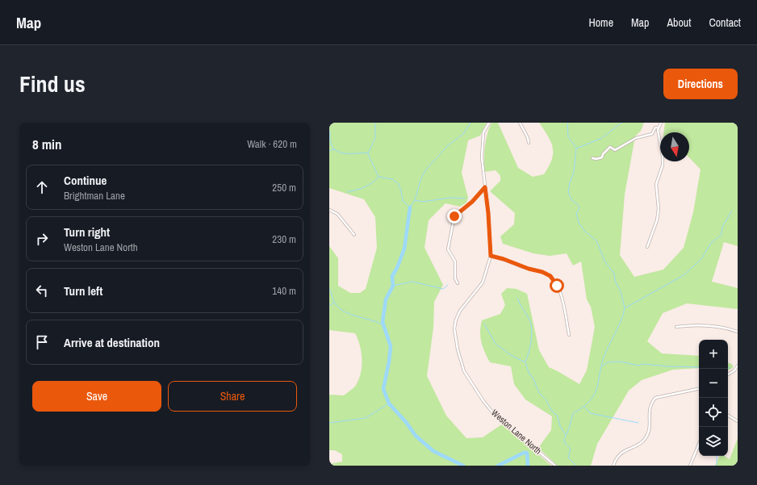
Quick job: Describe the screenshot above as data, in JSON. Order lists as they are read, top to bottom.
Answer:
{
  "streets": {
    "street": ["Weston Lane North"]
  },
  "north": "bottom",
  "page": {
    "header": "Map",
    "nav": [
      "Home",
      "Map",
      "About",
      "Contact"
    ],
    "title": "Find us",
    "buttons": [
      "Directions",
      ["Save", "Share"]
    ],
    "heading": ["8 min", "Walk · 620 m"],
    "list": [
      ["Continue", "Brightman Lane", "250 m"],
      ["Turn right", "Weston Lane North", "230 m"],
      ["Turn left", "140 m"],
      "Arrive at destination"
    ],
    "map_buttons": ["+", "−"]
  }
}
